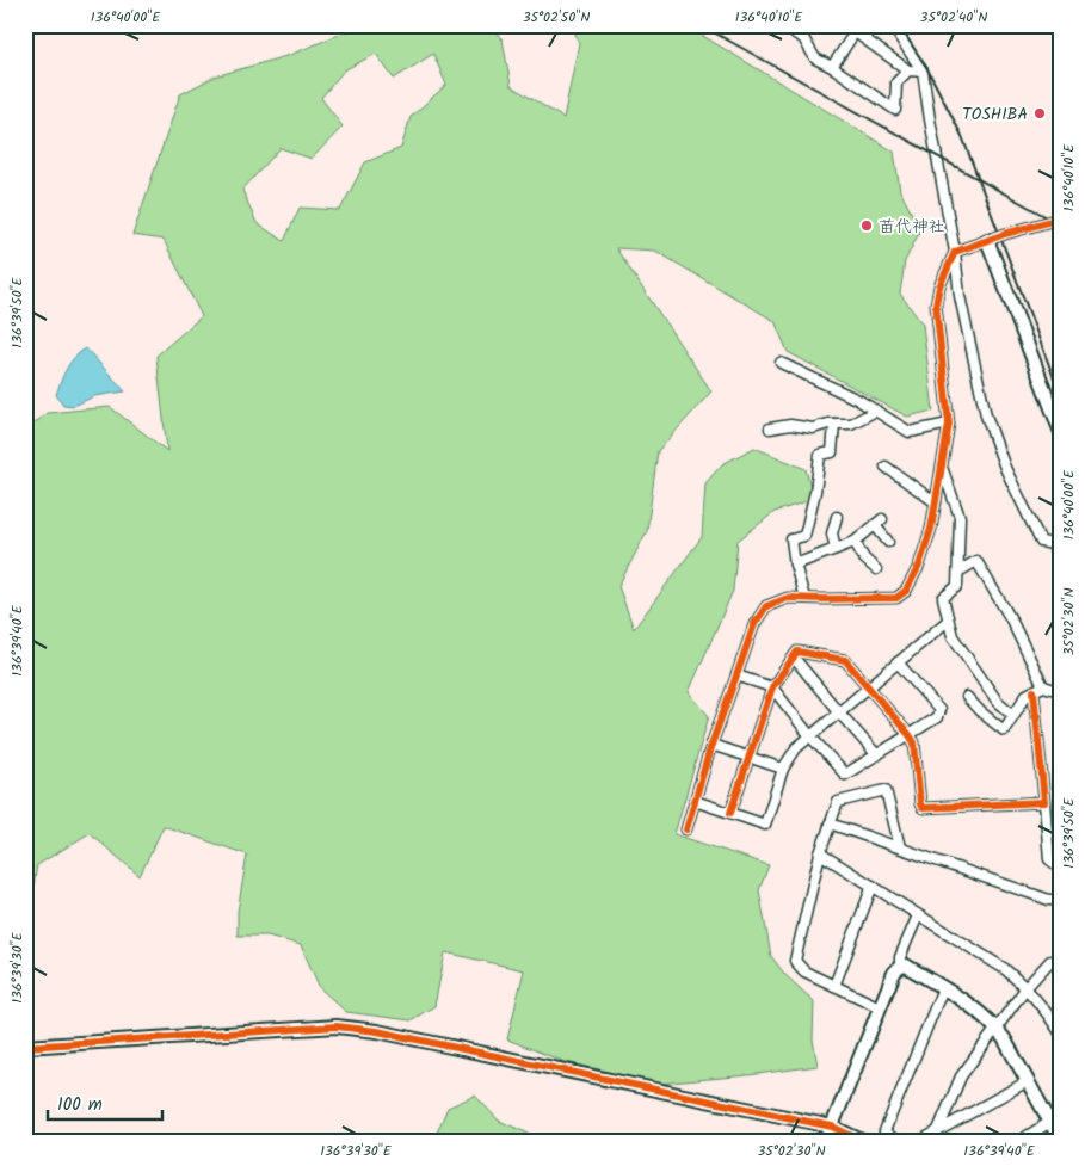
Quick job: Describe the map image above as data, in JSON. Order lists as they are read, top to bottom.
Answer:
{
  "places": ["TOSHIBA", "苗代神社"],
  "scale_bar": "100 m",
  "coordinates": [
    "136°40'00\"E",
    "35°02'50\"N",
    "136°40'10\"E",
    "35°02'40\"N",
    "136°39'50\"E",
    "35°02'30\"N",
    "136°39'40\"E",
    "136°39'30\"E"
  ]
}
